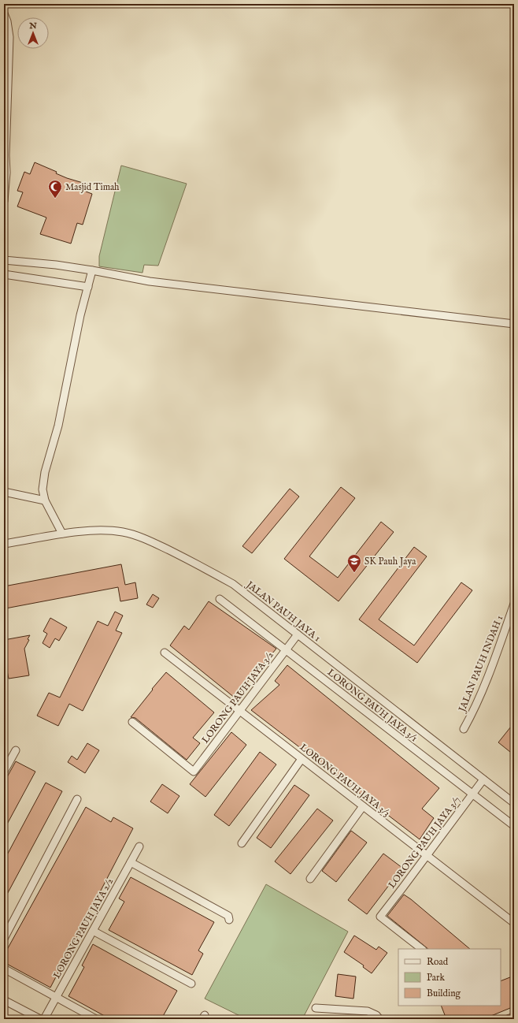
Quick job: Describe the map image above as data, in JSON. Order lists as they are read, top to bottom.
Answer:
{
  "streets": {
    "street": [
      "JALAN PAUH JAYA 1",
      "JALAN PAUH INDAH 1",
      "LORONG PAUH JAYA 3/2",
      "LORONG PAUH JAYA 3/1",
      "LORONG PAUH JAYA 3/3",
      "LORONG PAUH JAYA 3/7",
      "LORONG PAUH JAYA 2/2"
    ]
  },
  "crossings": [
    ["JALAN PAUH JAYA 1", "LORONG PAUH JAYA 3/2"],
    ["JALAN PAUH JAYA 1", "LORONG PAUH JAYA 3/7"],
    ["LORONG PAUH JAYA 3/2", "LORONG PAUH JAYA 3/1"],
    ["LORONG PAUH JAYA 3/2", "LORONG PAUH JAYA 3/3"],
    ["LORONG PAUH JAYA 3/1", "LORONG PAUH JAYA 3/7"],
    ["LORONG PAUH JAYA 3/3", "LORONG PAUH JAYA 3/7"]
  ],
  "places": {
    "mosque": ["Masjid Timah"],
    "school or university": ["SK Pauh Jaya"]
  },
  "legend": ["Road", "Park", "Building"],
  "north": "top"
}
